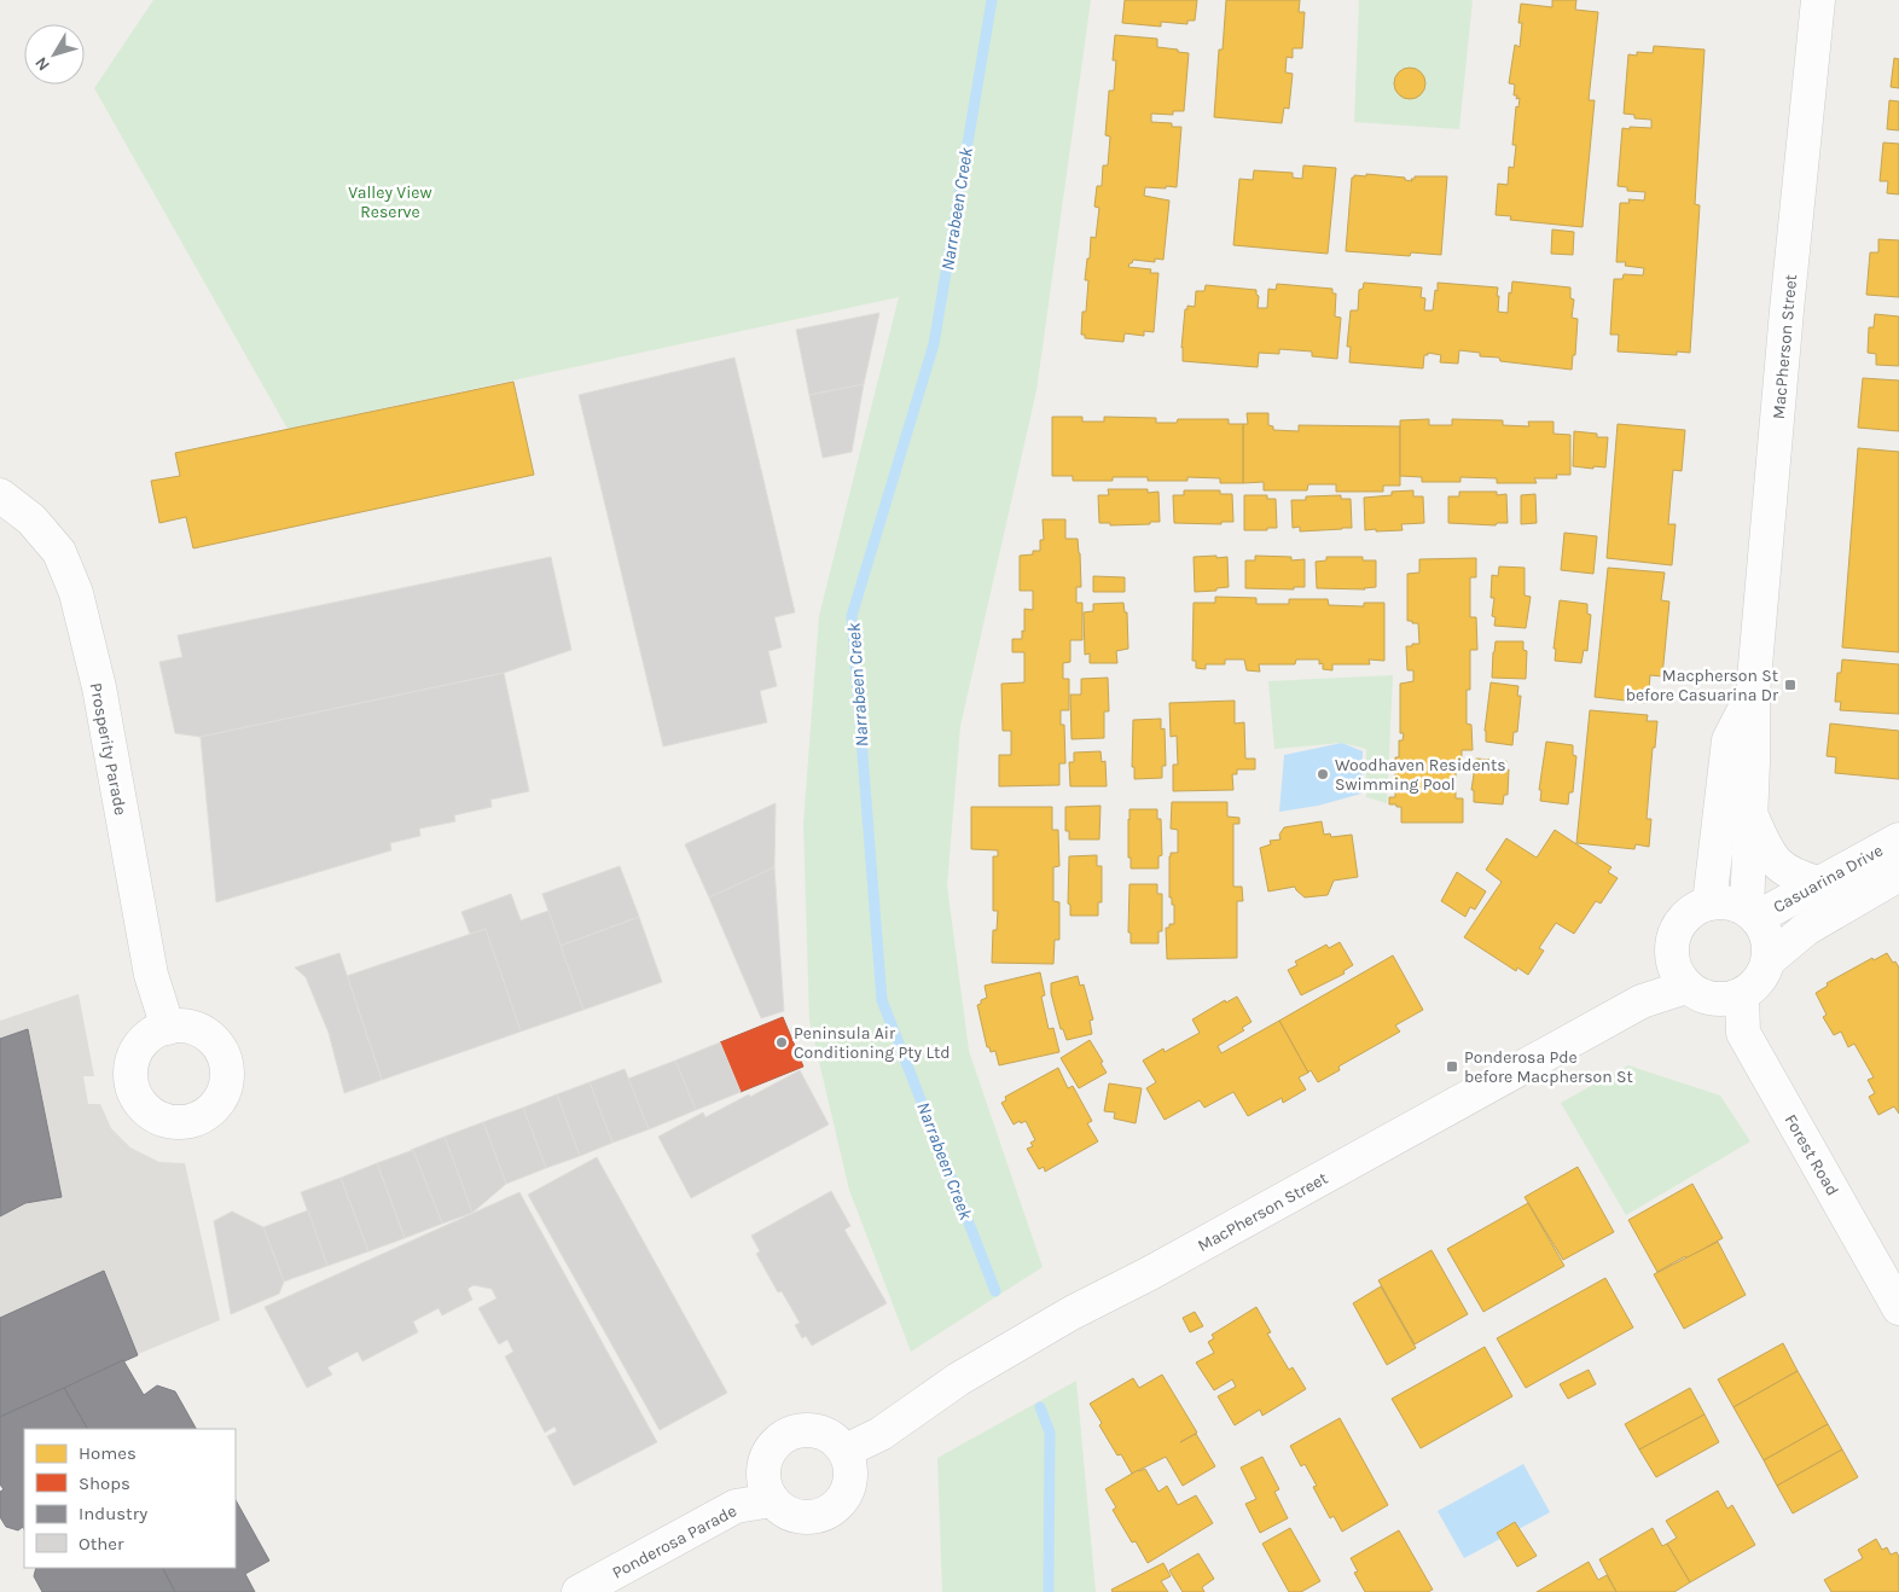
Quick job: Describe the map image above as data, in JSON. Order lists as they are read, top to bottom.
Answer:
{
  "streets": {
    "street": [
      "MacPherson Street",
      "Prosperity Parade",
      "Casuarina Drive",
      "Forest Road",
      "Ponderosa Parade"
    ]
  },
  "crossings": [
    ["MacPherson Street", "Casuarina Drive"],
    ["MacPherson Street", "Forest Road"],
    ["MacPherson Street", "Ponderosa Parade"],
    ["Casuarina Drive", "Forest Road"]
  ],
  "water": ["Narrabeen Creek"],
  "parks": ["Valley View Reserve"],
  "places": {
    "transit": ["Macpherson St before Casuarina Dr", "Ponderosa Pde before Macpherson St"],
    "other": ["Woodhaven Residents Swimming Pool", "Peninsula Air Conditioning Pty Ltd"]
  },
  "legend": [
    "Homes",
    "Shops",
    "Industry",
    "Other"
  ],
  "north": "bottom left"
}
